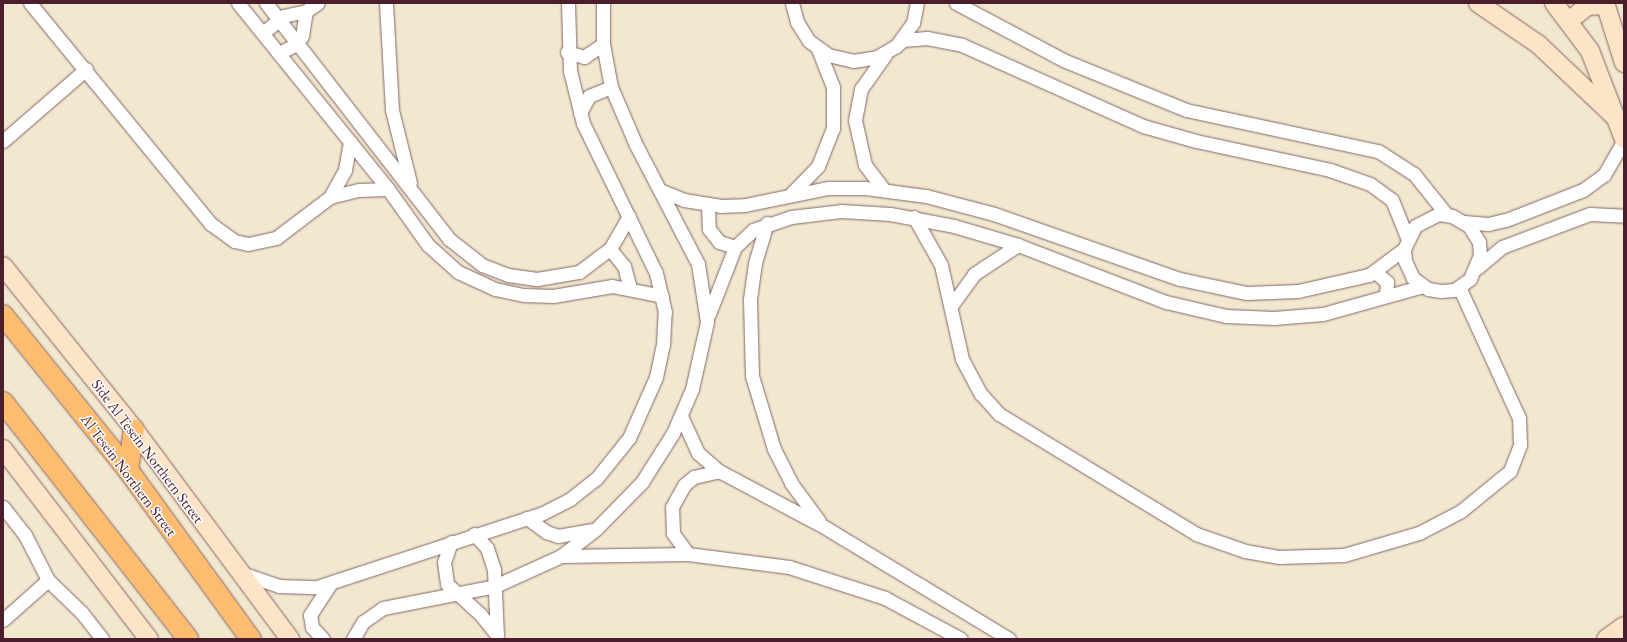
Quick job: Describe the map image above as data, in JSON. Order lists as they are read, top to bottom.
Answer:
{
  "streets": {
    "main road": ["Al Tesein Northern Street"],
    "street": ["Side Al Tesein Northern Street"]
  }
}
